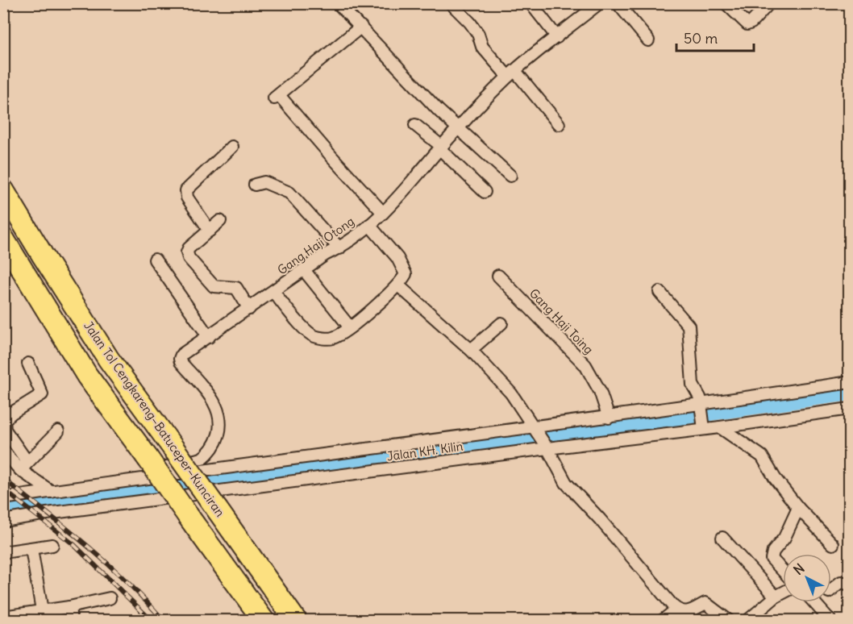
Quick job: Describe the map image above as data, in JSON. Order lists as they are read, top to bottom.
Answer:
{
  "streets": {
    "highway": ["Jalan Tol Cengkareng–Batuceper–Kunciran"],
    "street": ["Gang Haji Otong", "Gang Haji Toing", "Jalan KH. Kilin"]
  },
  "crossings": [
    ["Gang Haji Otong", "Jalan KH. Kilin"],
    ["Gang Haji Toing", "Jalan KH. Kilin"]
  ],
  "scale_bar": "50 m",
  "north": "top left"
}
